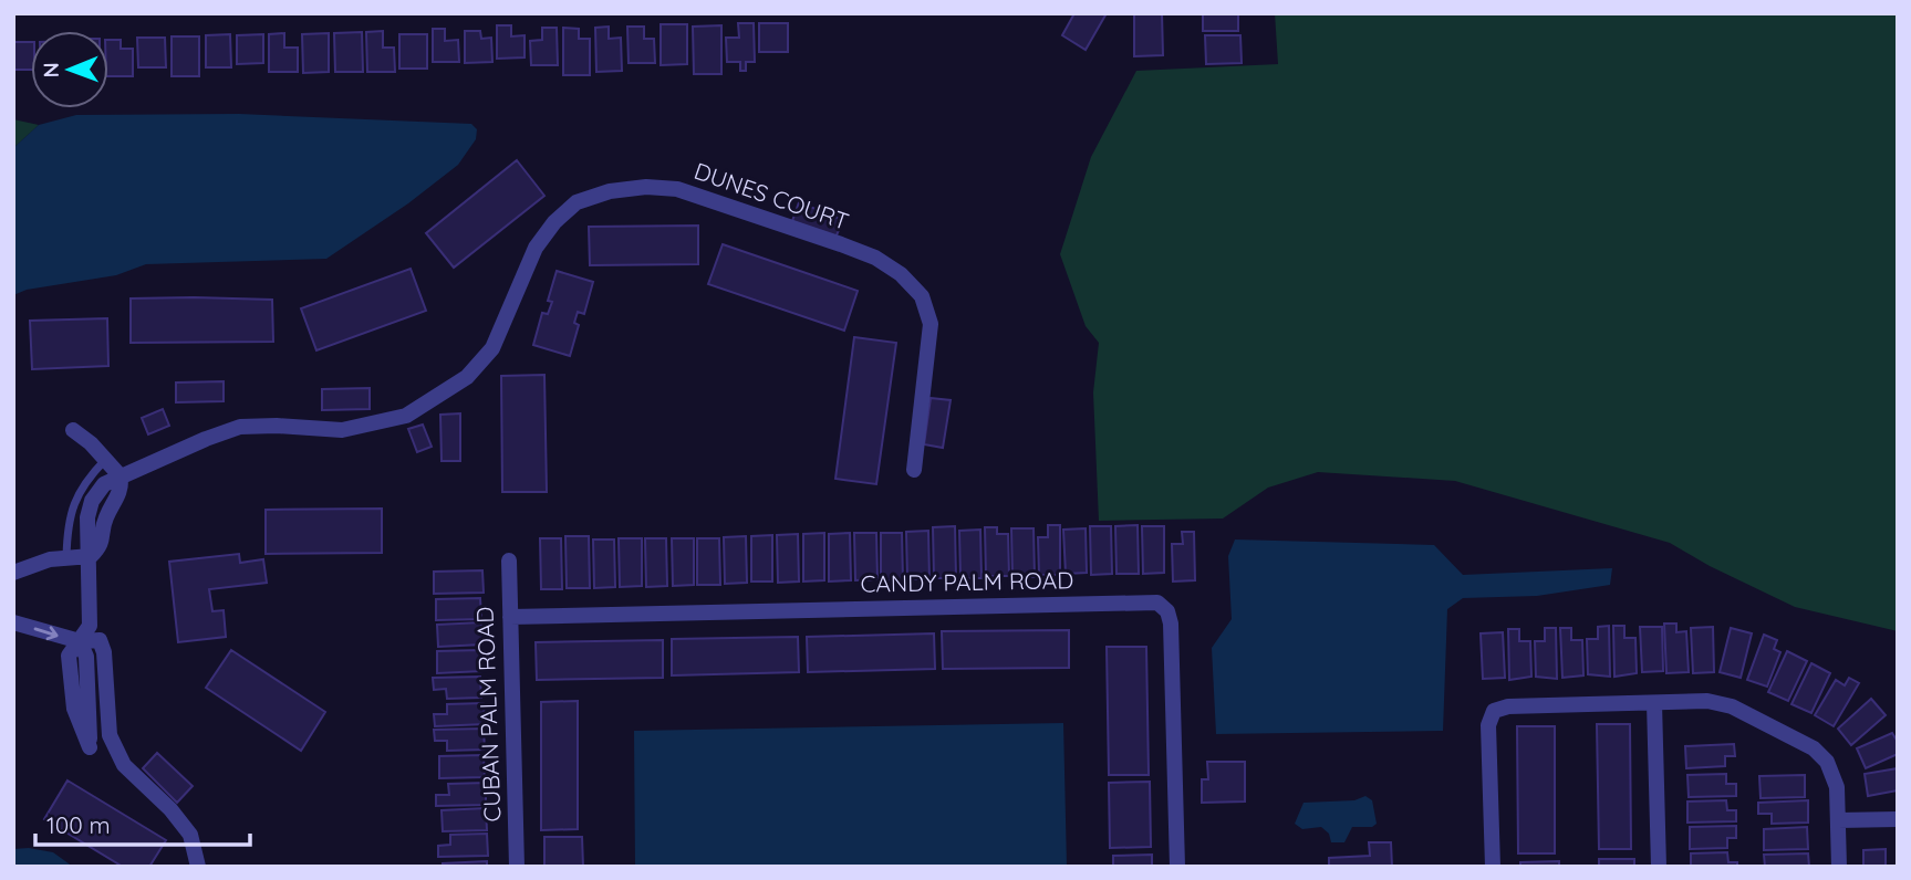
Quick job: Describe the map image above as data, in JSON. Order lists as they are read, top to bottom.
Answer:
{
  "streets": {
    "street": ["DUNES COURT", "CANDY PALM ROAD", "CUBAN PALM ROAD"]
  },
  "crossings": [
    ["CANDY PALM ROAD", "CUBAN PALM ROAD"]
  ],
  "scale_bar": "100 m",
  "north": "left"
}
